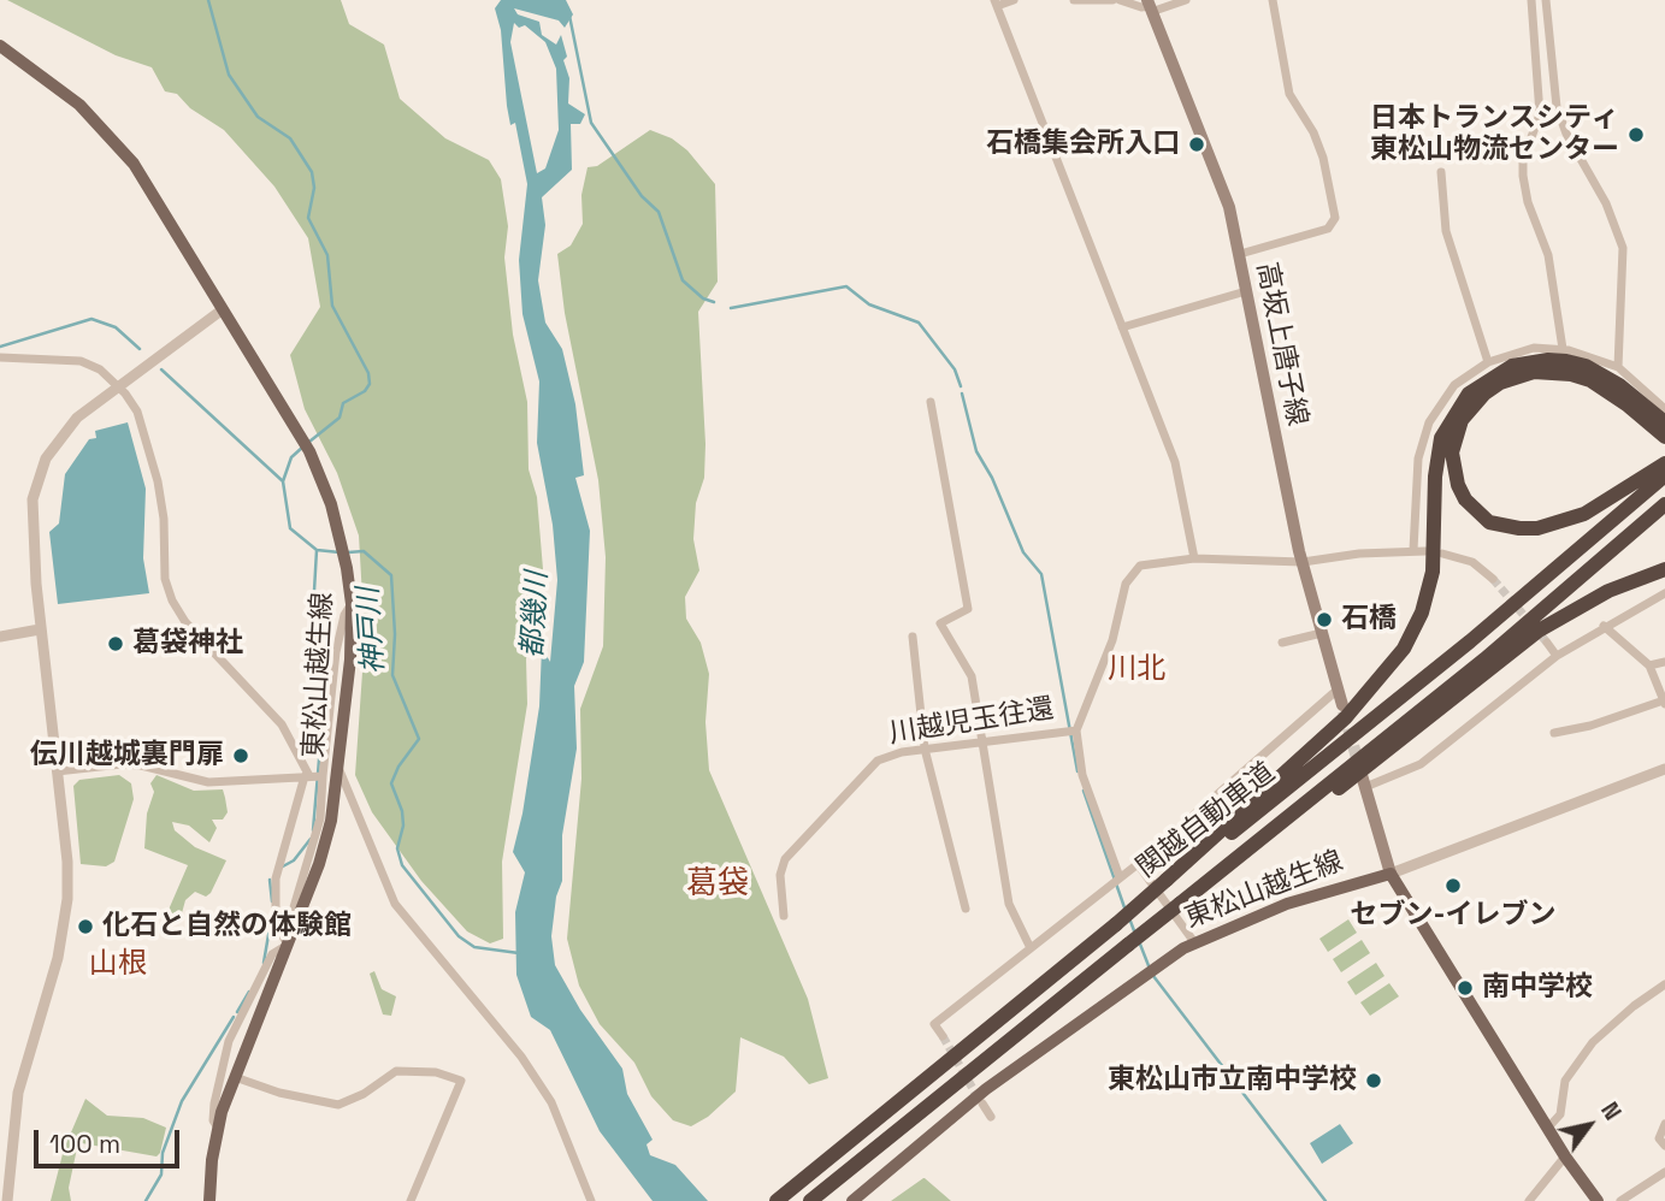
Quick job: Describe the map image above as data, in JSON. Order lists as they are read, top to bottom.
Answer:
{
  "streets": {
    "highway": ["関越自動車道"],
    "main road": ["高坂上唐子線", "東松山越生線"],
    "street": ["川越児玉往還"]
  },
  "crossings": [
    ["高坂上唐子線", "川越児玉往還"]
  ],
  "districts": ["川北", "葛袋", "山根"],
  "water": ["都幾川", "神戸川"],
  "places": [
    "日本トランスシティ 東松山物流センター",
    "石橋集会所入口",
    "石橋",
    "葛袋神社",
    "伝川越城裏門扉",
    "セブン-イレブン",
    "化石と自然の体験館",
    "南中学校",
    "東松山市立南中学校"
  ],
  "scale_bar": "100 m",
  "north": "top right"
}
